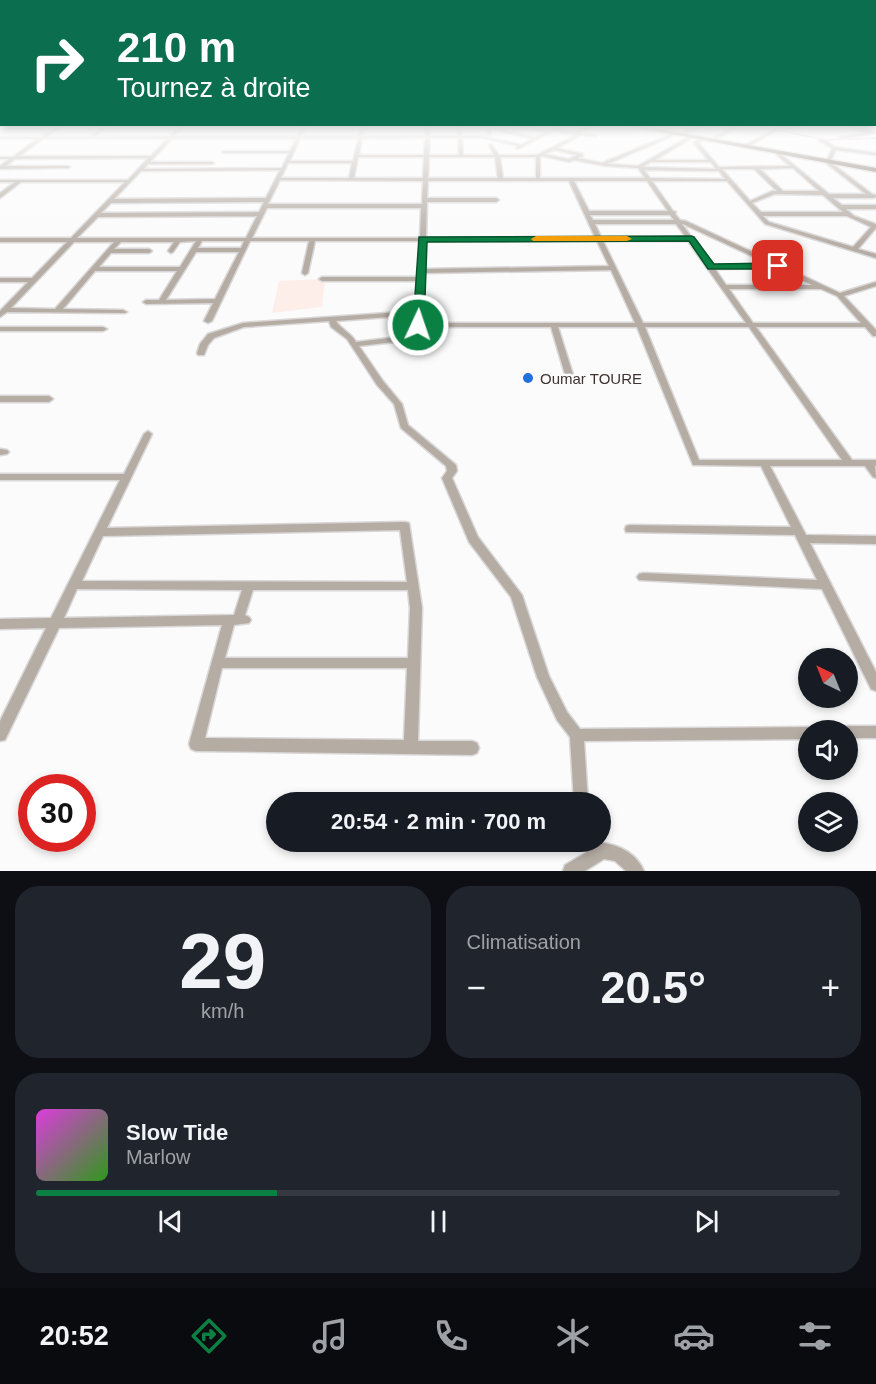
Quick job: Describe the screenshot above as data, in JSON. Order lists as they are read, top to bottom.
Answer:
{
  "places": ["Oumar TOURE"],
  "north": "top left",
  "page": {
    "turn": ["210 m", "Tournez à droite"],
    "limit": "30",
    "trip": "20:54 · 2 min · 700 m",
    "tile": [
      ["29", "km/h"],
      "Climatisation"
    ],
    "heat": ["−", "20.5°", "+"],
    "song": ["Slow Tide", "Marlow"],
    "tabs": "20:52"
  }
}
